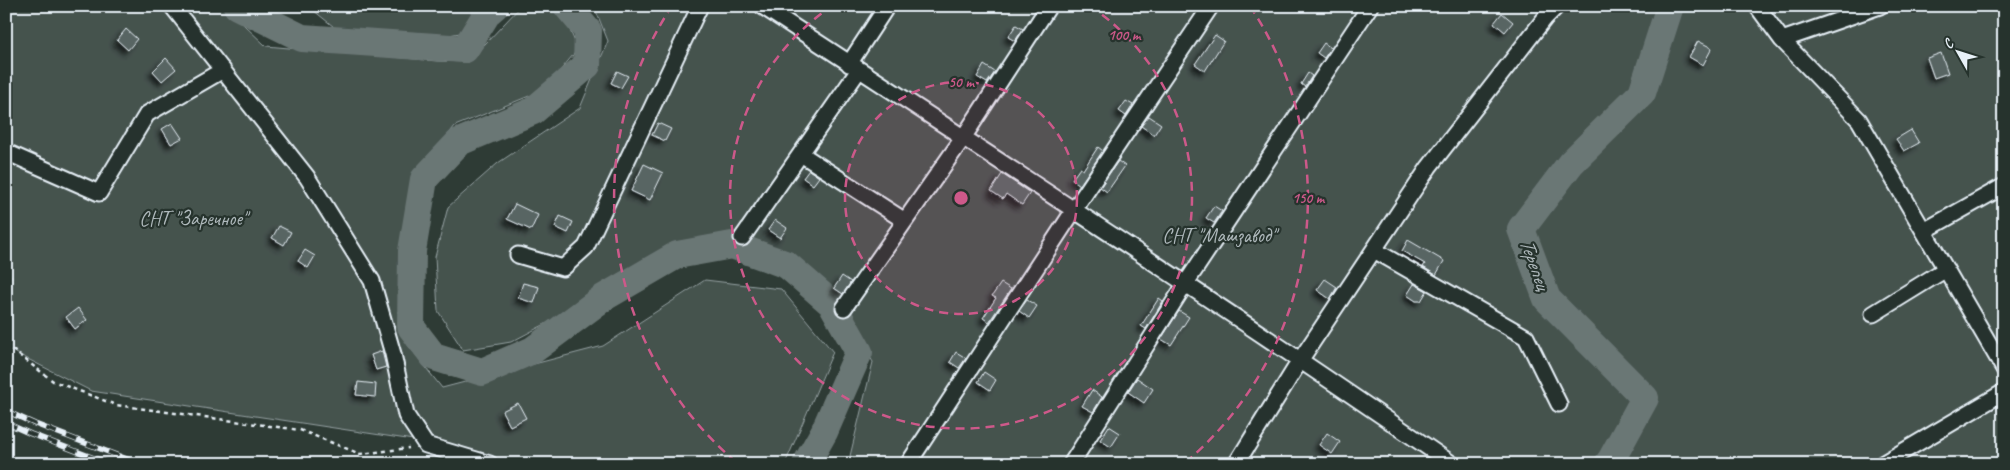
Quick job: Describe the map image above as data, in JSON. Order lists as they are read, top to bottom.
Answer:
{
  "water": ["Терепец"],
  "parks": ["СНТ \"Заречное\"", "СНТ \"Машзавод\""],
  "north": "top left",
  "rings": ["100 m", "50 m", "150 m"]
}
